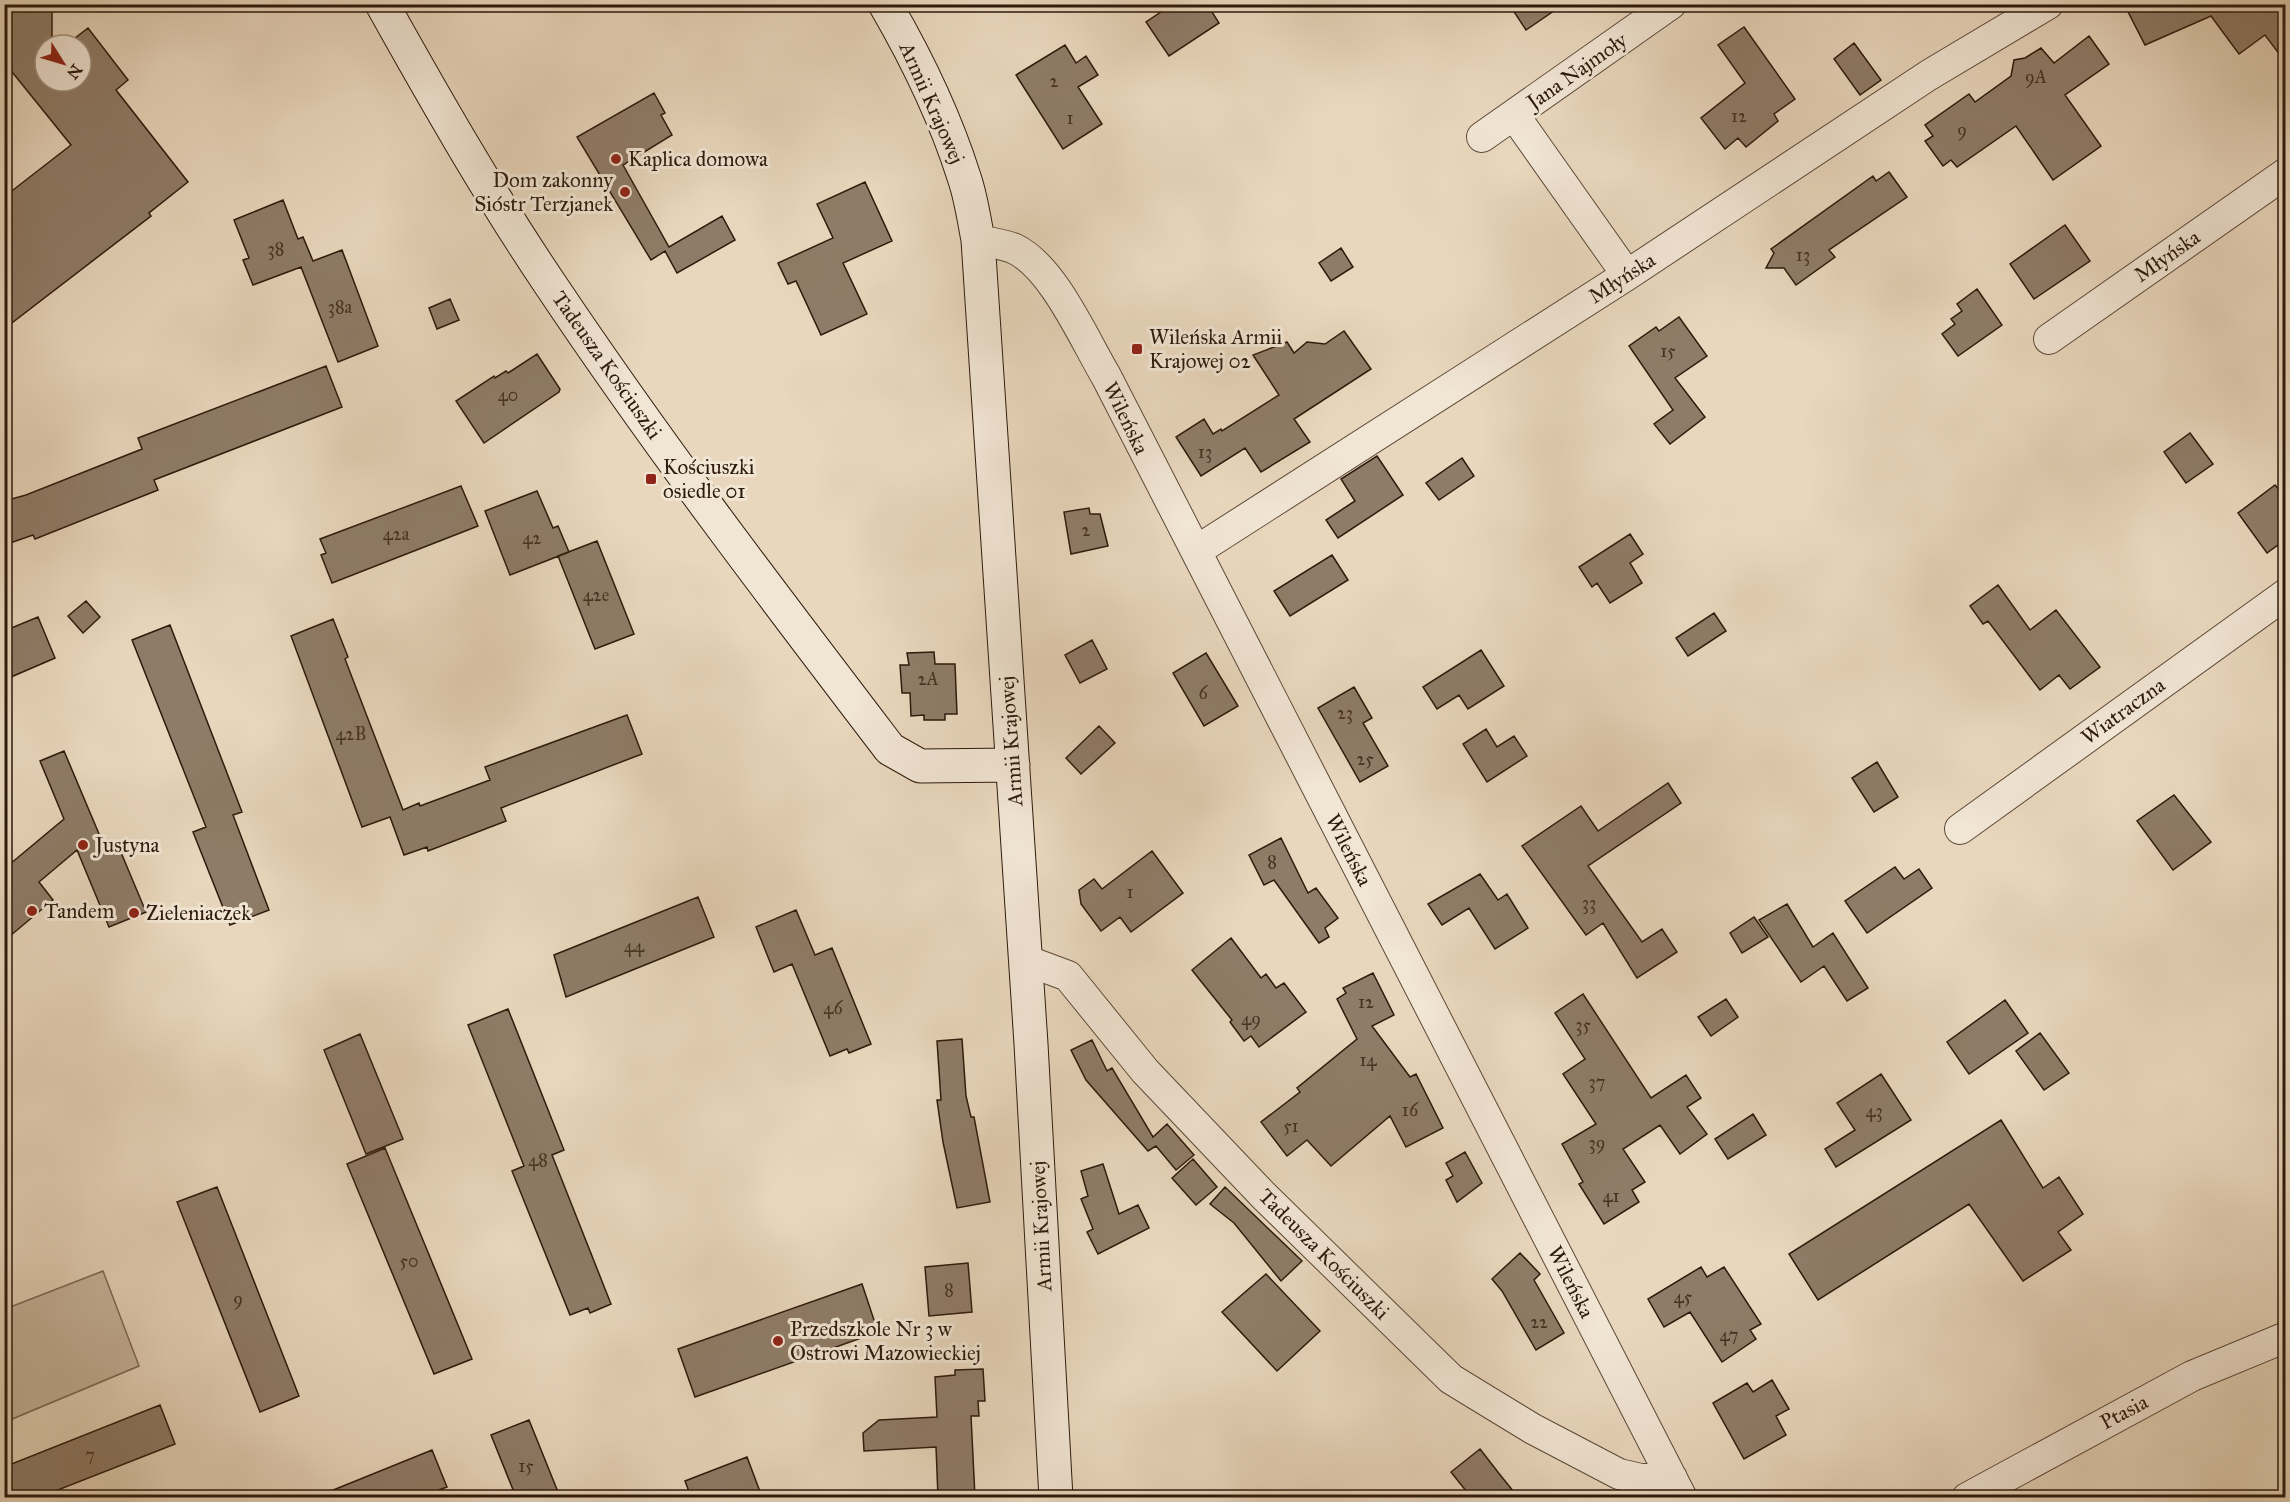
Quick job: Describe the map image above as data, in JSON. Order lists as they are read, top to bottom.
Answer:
{
  "streets": {
    "main road": ["Armii Krajowej", "Tadeusza Kościuszki"],
    "street": [
      "Jana Najmoły",
      "Młyńska",
      "Wileńska",
      "Wiatraczna",
      "Ptasia"
    ]
  },
  "crossings": [
    ["Armii Krajowej", "Tadeusza Kościuszki"],
    ["Armii Krajowej", "Wileńska"],
    ["Młyńska", "Wileńska"],
    ["Tadeusza Kościuszki", "Wileńska"]
  ],
  "places": {
    "other": [
      "Kaplica domowa",
      "Dom zakonny Sióstr Terzjanek",
      "Justyna",
      "Tandem",
      "Zieleniaczek",
      "Przedszkole Nr 3 w Ostrowi Mazowieckiej"
    ],
    "transit": ["Wileńska Armii Krajowej 02", "Kościuszki osiedle 01"]
  },
  "house_numbers": [
    "9A",
    "2",
    "12",
    "1",
    "9",
    "38",
    "13",
    "38a",
    "15",
    "40",
    "13",
    "2",
    "42a",
    "42",
    "42e",
    "2A",
    "6",
    "23",
    "42B",
    "25",
    "8",
    "1",
    "33",
    "44",
    "12",
    "46",
    "49",
    "35",
    "14",
    "37",
    "16",
    "43",
    "51",
    "39",
    "48",
    "41",
    "50",
    "8",
    "45",
    "9",
    "22",
    "47",
    "7",
    "15"
  ],
  "north": "bottom right"
}
